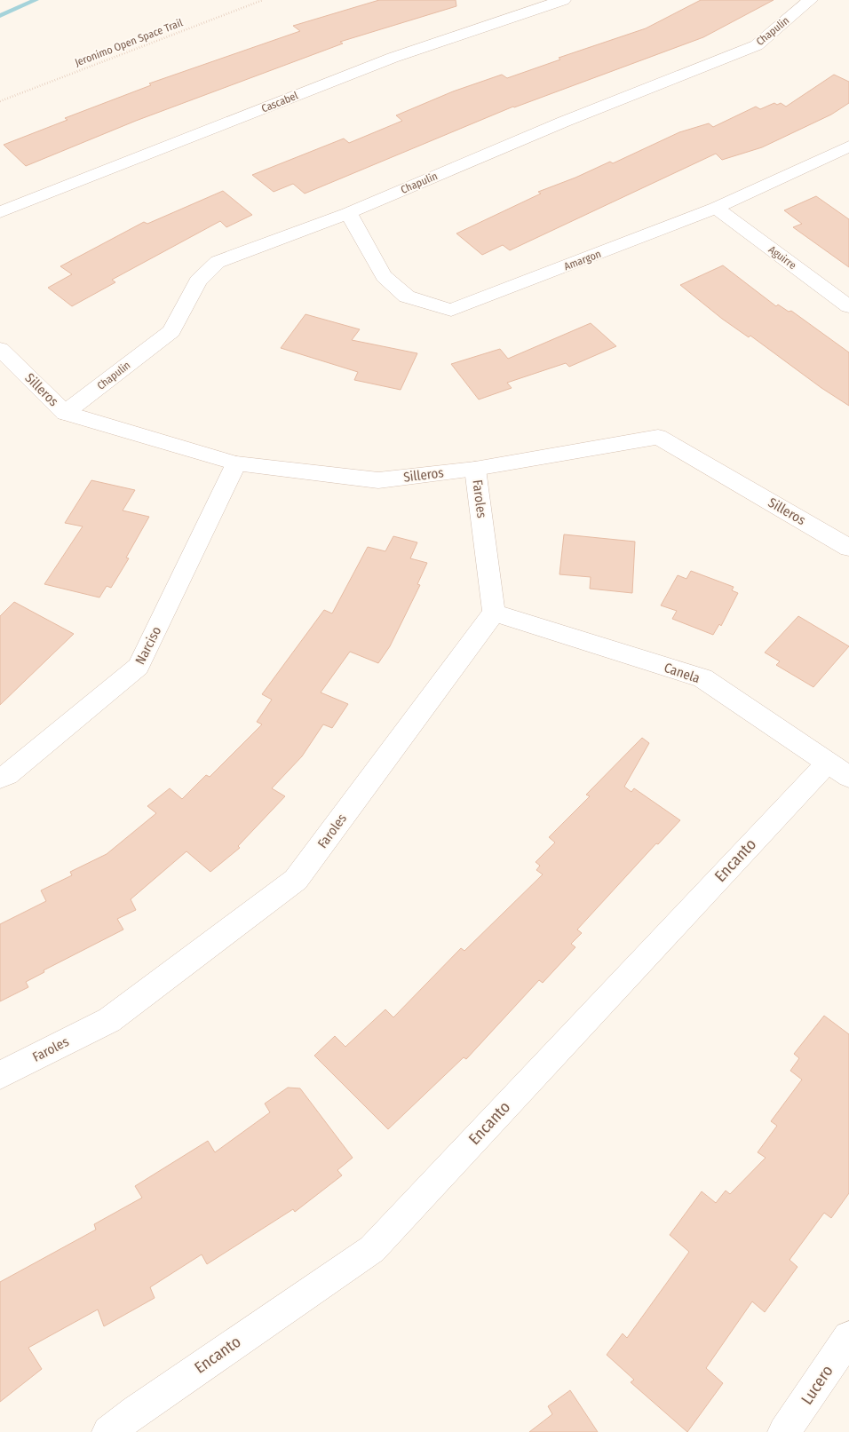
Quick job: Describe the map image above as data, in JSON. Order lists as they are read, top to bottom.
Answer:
{
  "streets": {
    "street": [
      "Chapulin",
      "Cascabel",
      "Aguirre",
      "Amargon",
      "Silleros",
      "Faroles",
      "Narciso",
      "Canela",
      "Encanto",
      "Lucero"
    ],
    "path": ["Jeronimo Open Space Trail"]
  },
  "crossings": [
    ["Chapulin", "Amargon"],
    ["Chapulin", "Silleros"],
    ["Aguirre", "Amargon"],
    ["Silleros", "Faroles"],
    ["Silleros", "Narciso"],
    ["Faroles", "Canela"],
    ["Canela", "Encanto"]
  ]
}
